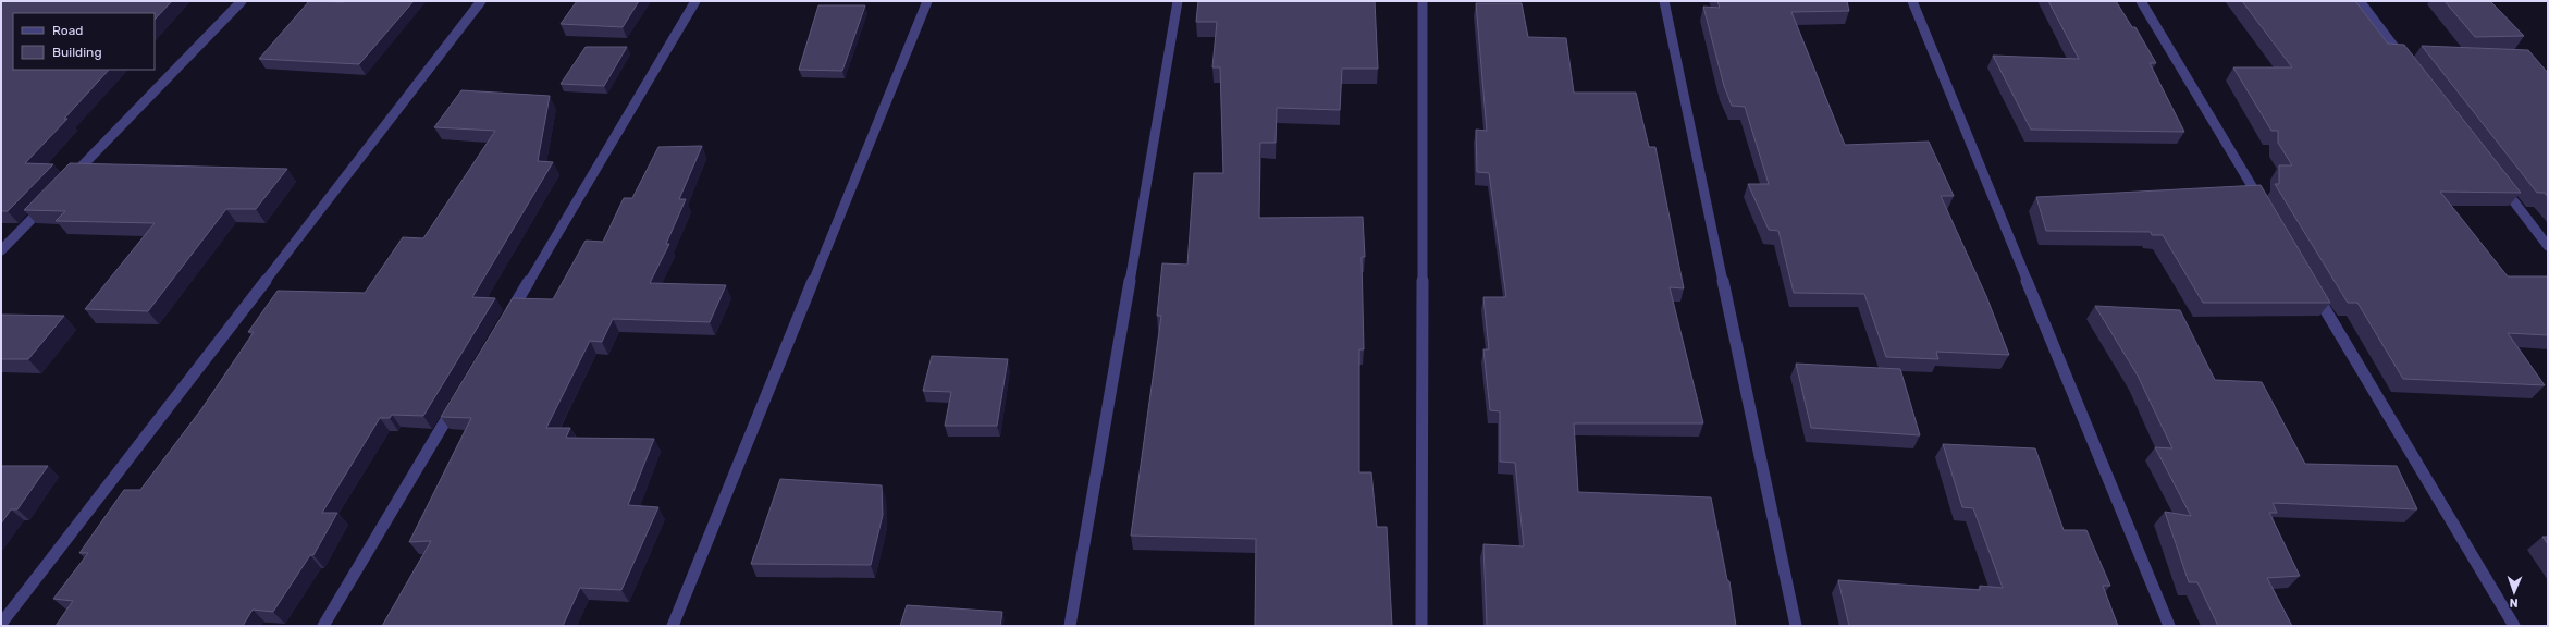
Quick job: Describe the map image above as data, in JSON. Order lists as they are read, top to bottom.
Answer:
{
  "legend": ["Road", "Building"],
  "north": "bottom"
}
